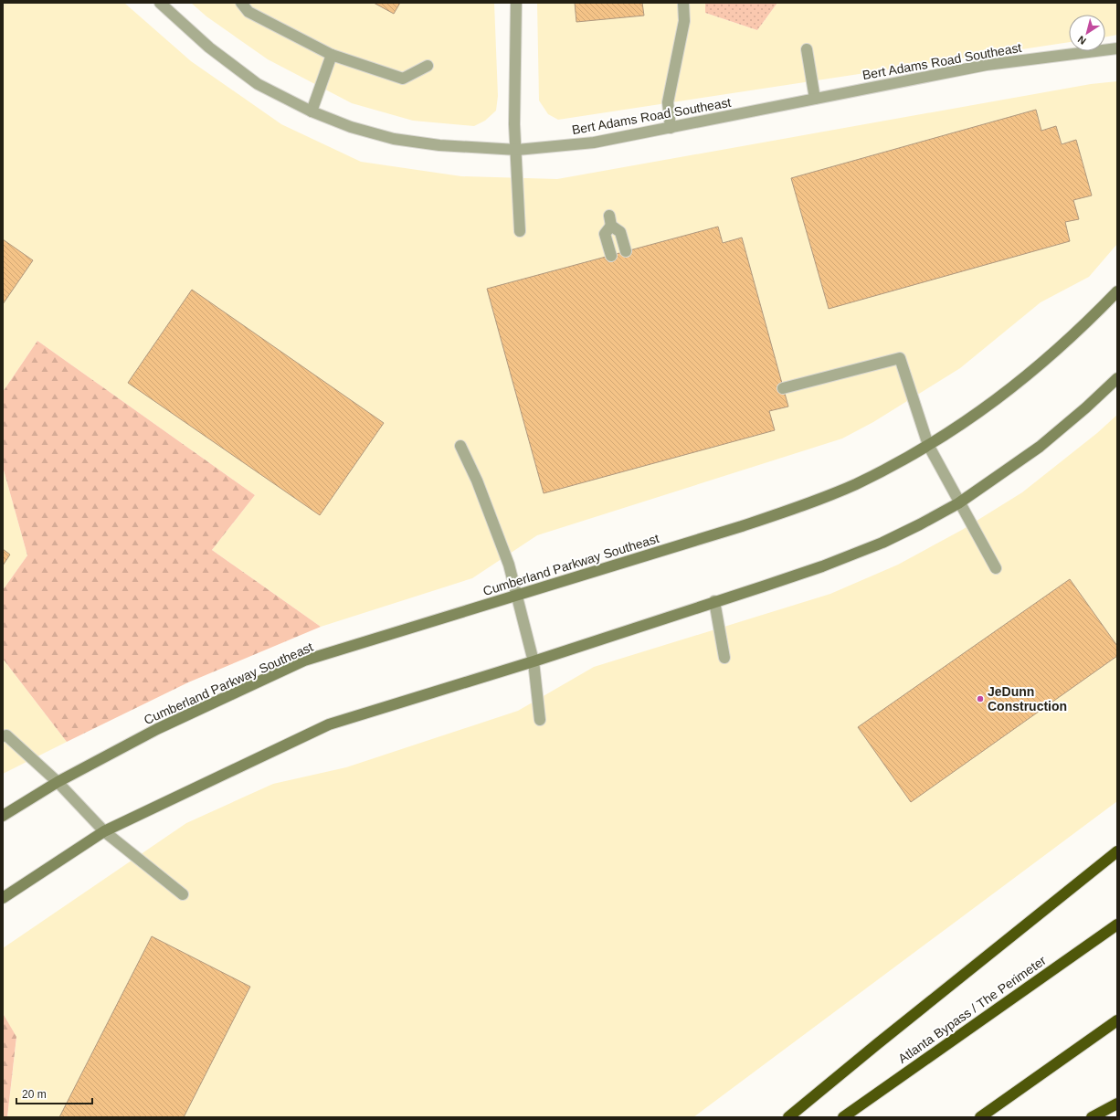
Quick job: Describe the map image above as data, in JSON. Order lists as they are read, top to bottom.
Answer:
{
  "streets": {
    "highway": ["Atlanta Bypass / The Perimeter"],
    "main road": ["Cumberland Parkway Southeast"],
    "street": ["Bert Adams Road Southeast"]
  },
  "places": ["JeDunn Construction"],
  "scale_bar": "20 m",
  "north": "bottom left"
}
